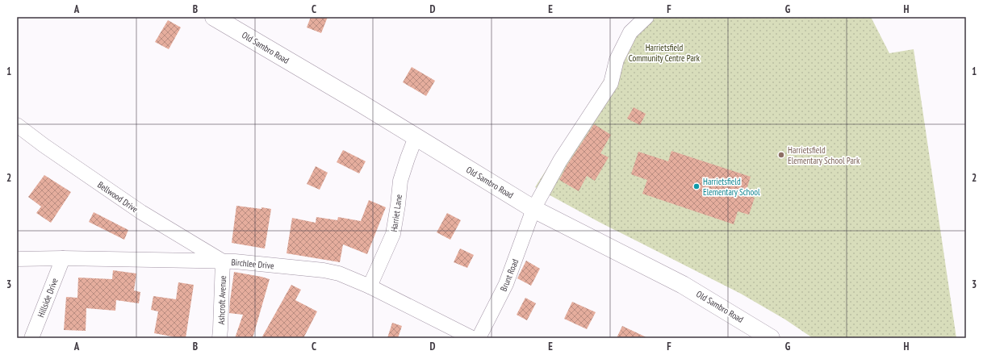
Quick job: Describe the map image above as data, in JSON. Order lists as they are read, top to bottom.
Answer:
{
  "streets": {
    "main road": ["Old Sambro Road"],
    "street": [
      "Bellwood Drive",
      "Harriet Lane",
      "Birchlee Drive",
      "Brunt Road",
      "Hillside Drive",
      "Ashcroft Avenue"
    ]
  },
  "crossings": [
    ["Old Sambro Road", "Harriet Lane"],
    ["Old Sambro Road", "Brunt Road"],
    ["Bellwood Drive", "Birchlee Drive"],
    ["Bellwood Drive", "Ashcroft Avenue"],
    ["Harriet Lane", "Birchlee Drive"],
    ["Birchlee Drive", "Hillside Drive"],
    ["Birchlee Drive", "Ashcroft Avenue"]
  ],
  "parks": ["Harrietsfield Community Centre Park"],
  "places": ["Harrietsfield Elementary School Park", "Harrietsfield Elementary School"],
  "grid": {
    "columns": [
      "A",
      "B",
      "C",
      "D",
      "E",
      "F",
      "G",
      "H"
    ],
    "rows": ["1", "2", "3"]
  }
}
